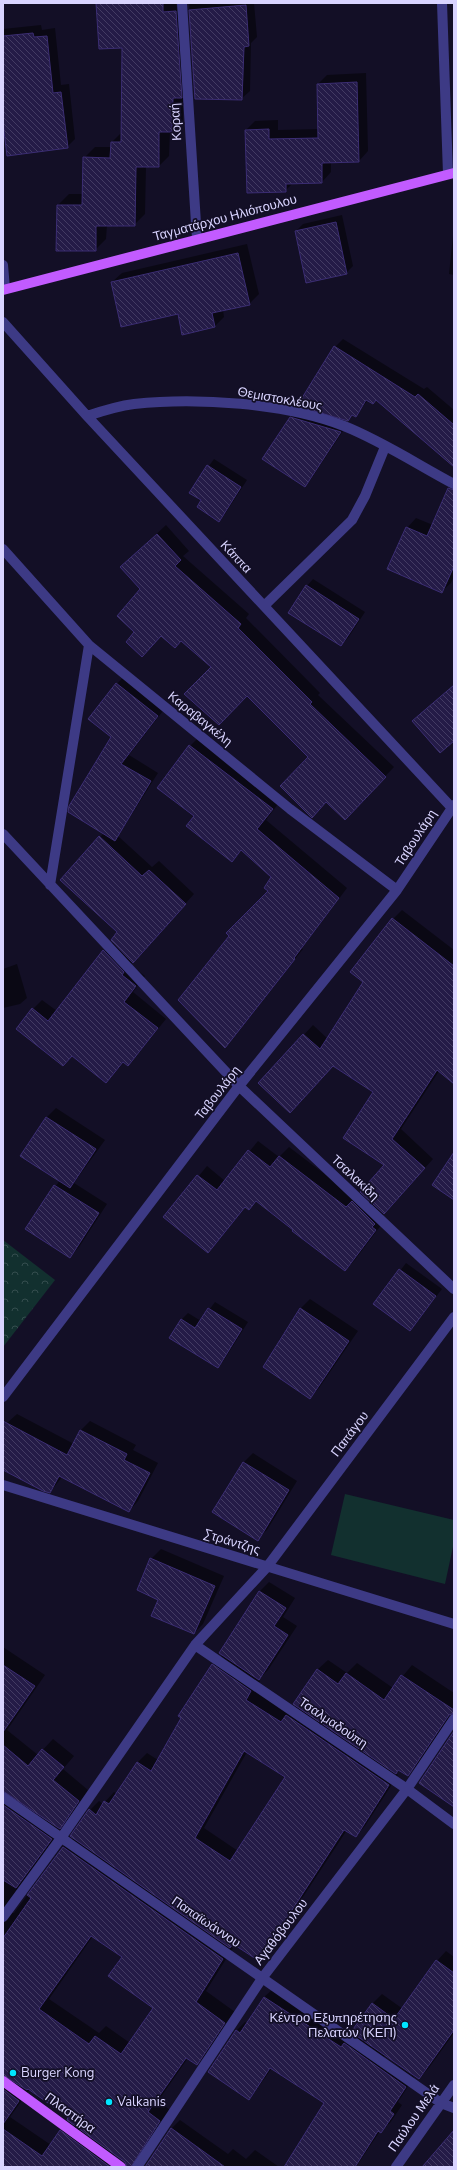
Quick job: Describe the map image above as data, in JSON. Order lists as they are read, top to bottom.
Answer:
{
  "streets": {
    "main road": ["Ταγματάρχου Ηλιόπουλου", "Πλαστήρα"],
    "street": [
      "Κοραή",
      "Θεμιστοκλέους",
      "Κάππα",
      "Καραβαγκέλη",
      "Ταβουλάρη",
      "Τσαλακίδη",
      "Παπάγου",
      "Στράντζης",
      "Τσαλμαδούπη",
      "Παπαϊωάννου",
      "Αγαθόβουλου",
      "Παύλου Μελά"
    ]
  },
  "crossings": [
    ["Κοραή", "Ταγματάρχου Ηλιόπουλου"],
    ["Θεμιστοκλέους", "Κάππα"],
    ["Κάππα", "Ταβουλάρη"],
    ["Καραβαγκέλη", "Ταβουλάρη"],
    ["Ταβουλάρη", "Τσαλακίδη"],
    ["Παπάγου", "Στράντζης"],
    ["Παπάγου", "Τσαλμαδούπη"],
    ["Παπάγου", "Παπαϊωάννου"],
    ["Τσαλμαδούπη", "Αγαθόβουλου"],
    ["Παπαϊωάννου", "Αγαθόβουλου"],
    ["Παπαϊωάννου", "Παύλου Μελά"]
  ],
  "places": ["Κέντρο Εξυπηρέτησης Πελατών (ΚΕΠ)", "Burger Kong", "Valkanis"]
}
